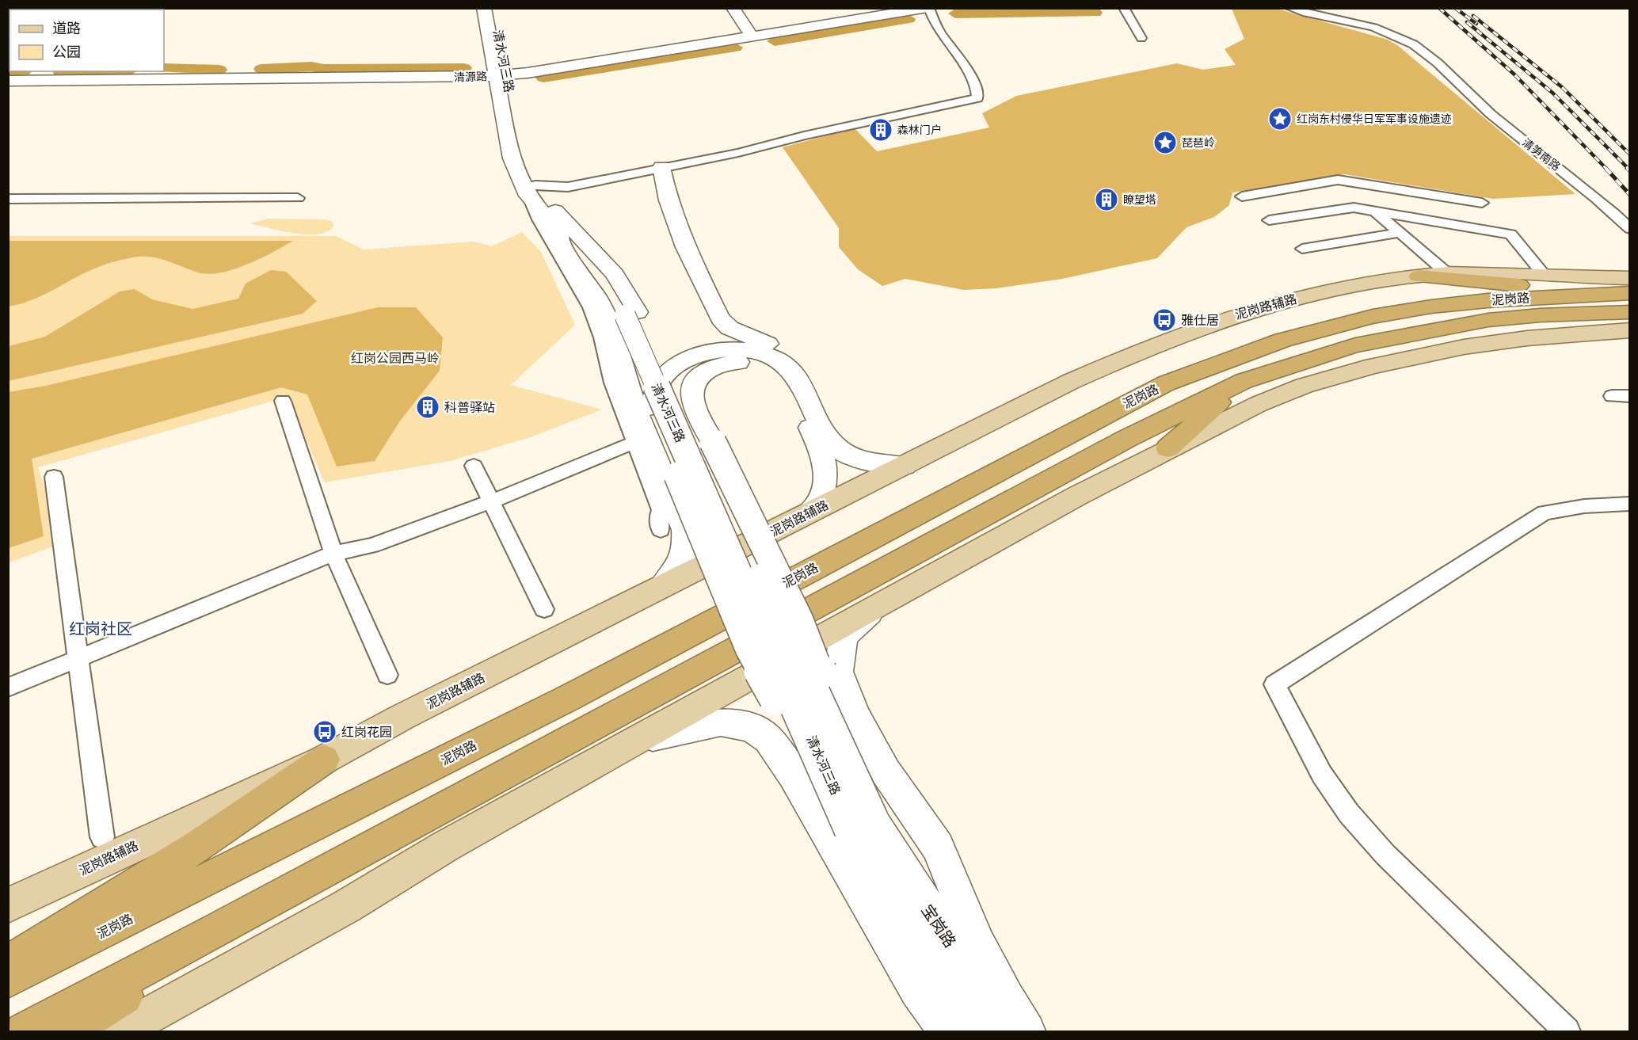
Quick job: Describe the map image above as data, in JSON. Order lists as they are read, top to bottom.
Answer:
{
  "streets": {
    "highway": ["泥岗路"],
    "main road": ["泥岗路辅路"],
    "street": [
      "清水河三路",
      "清源路",
      "清笋南路",
      "宝岗路"
    ]
  },
  "crossings": [
    ["清水河三路", "清源路"],
    ["清水河三路", "宝岗路"]
  ],
  "districts": ["红岗社区"],
  "parks": ["红岗公园西马岭"],
  "places": {
    "place": ["红岗东村侵华日军军事设施遗迹", "琵琶岭"],
    "building": ["森林门户", "瞭望塔", "科普驿站"],
    "bus stop": ["雅仕居", "红岗花园"]
  },
  "legend": ["道路", "公园"]
}
